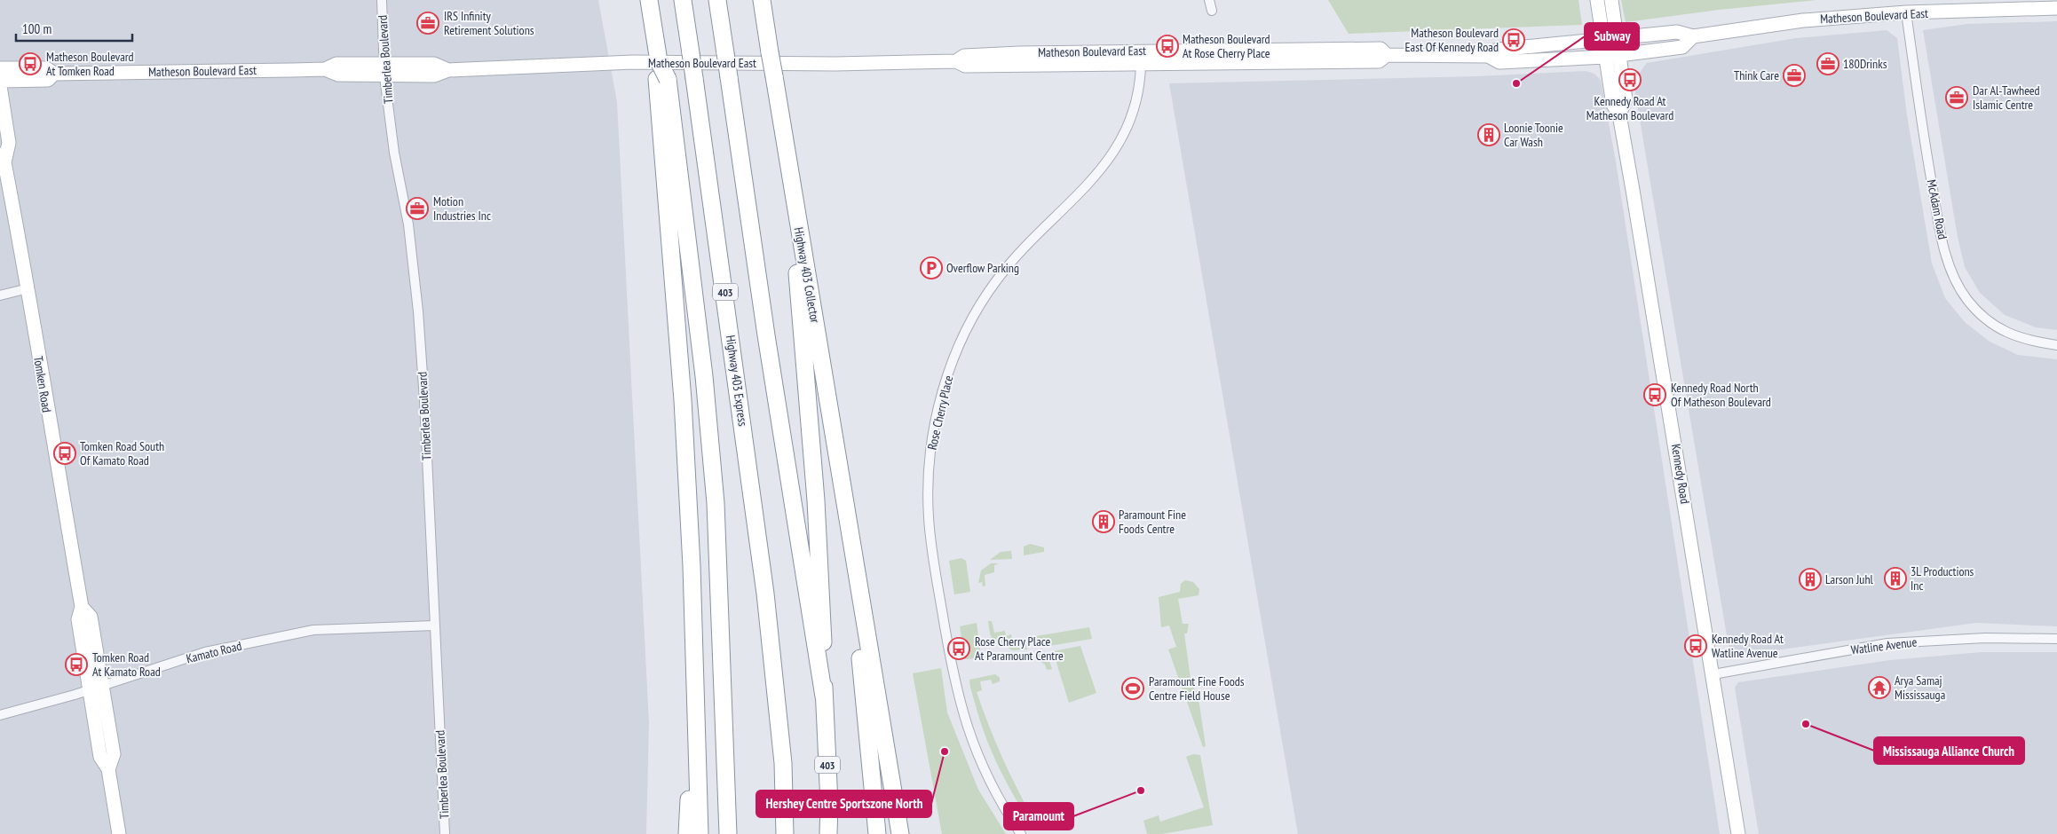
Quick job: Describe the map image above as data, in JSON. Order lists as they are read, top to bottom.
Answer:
{
  "streets": {
    "highway": ["Highway 403 Collector", "403", "Highway 403 Express"],
    "street": [
      "Matheson Boulevard East",
      "Timberlea Boulevard",
      "McAdam Road",
      "Tomken Road",
      "Rose Cherry Place",
      "Kennedy Road",
      "Watline Avenue",
      "Kamato Road"
    ]
  },
  "crossings": [
    ["Matheson Boulevard East", "Timberlea Boulevard"],
    ["Matheson Boulevard East", "McAdam Road"],
    ["Matheson Boulevard East", "Rose Cherry Place"],
    ["Matheson Boulevard East", "Kennedy Road"],
    ["Timberlea Boulevard", "Kamato Road"],
    ["Tomken Road", "Kamato Road"],
    ["Kennedy Road", "Watline Avenue"]
  ],
  "places": {
    "office": [
      "IRS Infinity Retirement Solutions",
      "180Drinks",
      "Think Care",
      "Dar Al-Tawheed Islamic Centre",
      "Motion Industries Inc"
    ],
    "bus stop": [
      "Matheson Boulevard East Of Kennedy Road",
      "Matheson Boulevard At Rose Cherry Place",
      "Matheson Boulevard At Tomken Road",
      "Kennedy Road At Matheson Boulevard",
      "Kennedy Road North Of Matheson Boulevard",
      "Tomken Road South Of Kamato Road",
      "Kennedy Road At Watline Avenue",
      "Rose Cherry Place At Paramount Centre",
      "Tomken Road At Kamato Road"
    ],
    "other": [
      "Subway",
      "Mississauga Alliance Church",
      "Hershey Centre Sportszone North",
      "Paramount"
    ],
    "building": [
      "Loonie Toonie Car Wash",
      "Paramount Fine Foods Centre",
      "3L Productions Inc",
      "Larson Juhl"
    ],
    "parking": ["Overflow Parking"],
    "temple": ["Arya Samaj Mississauga"],
    "sports": ["Paramount Fine Foods Centre Field House"]
  },
  "scale_bar": "100 m"
}
